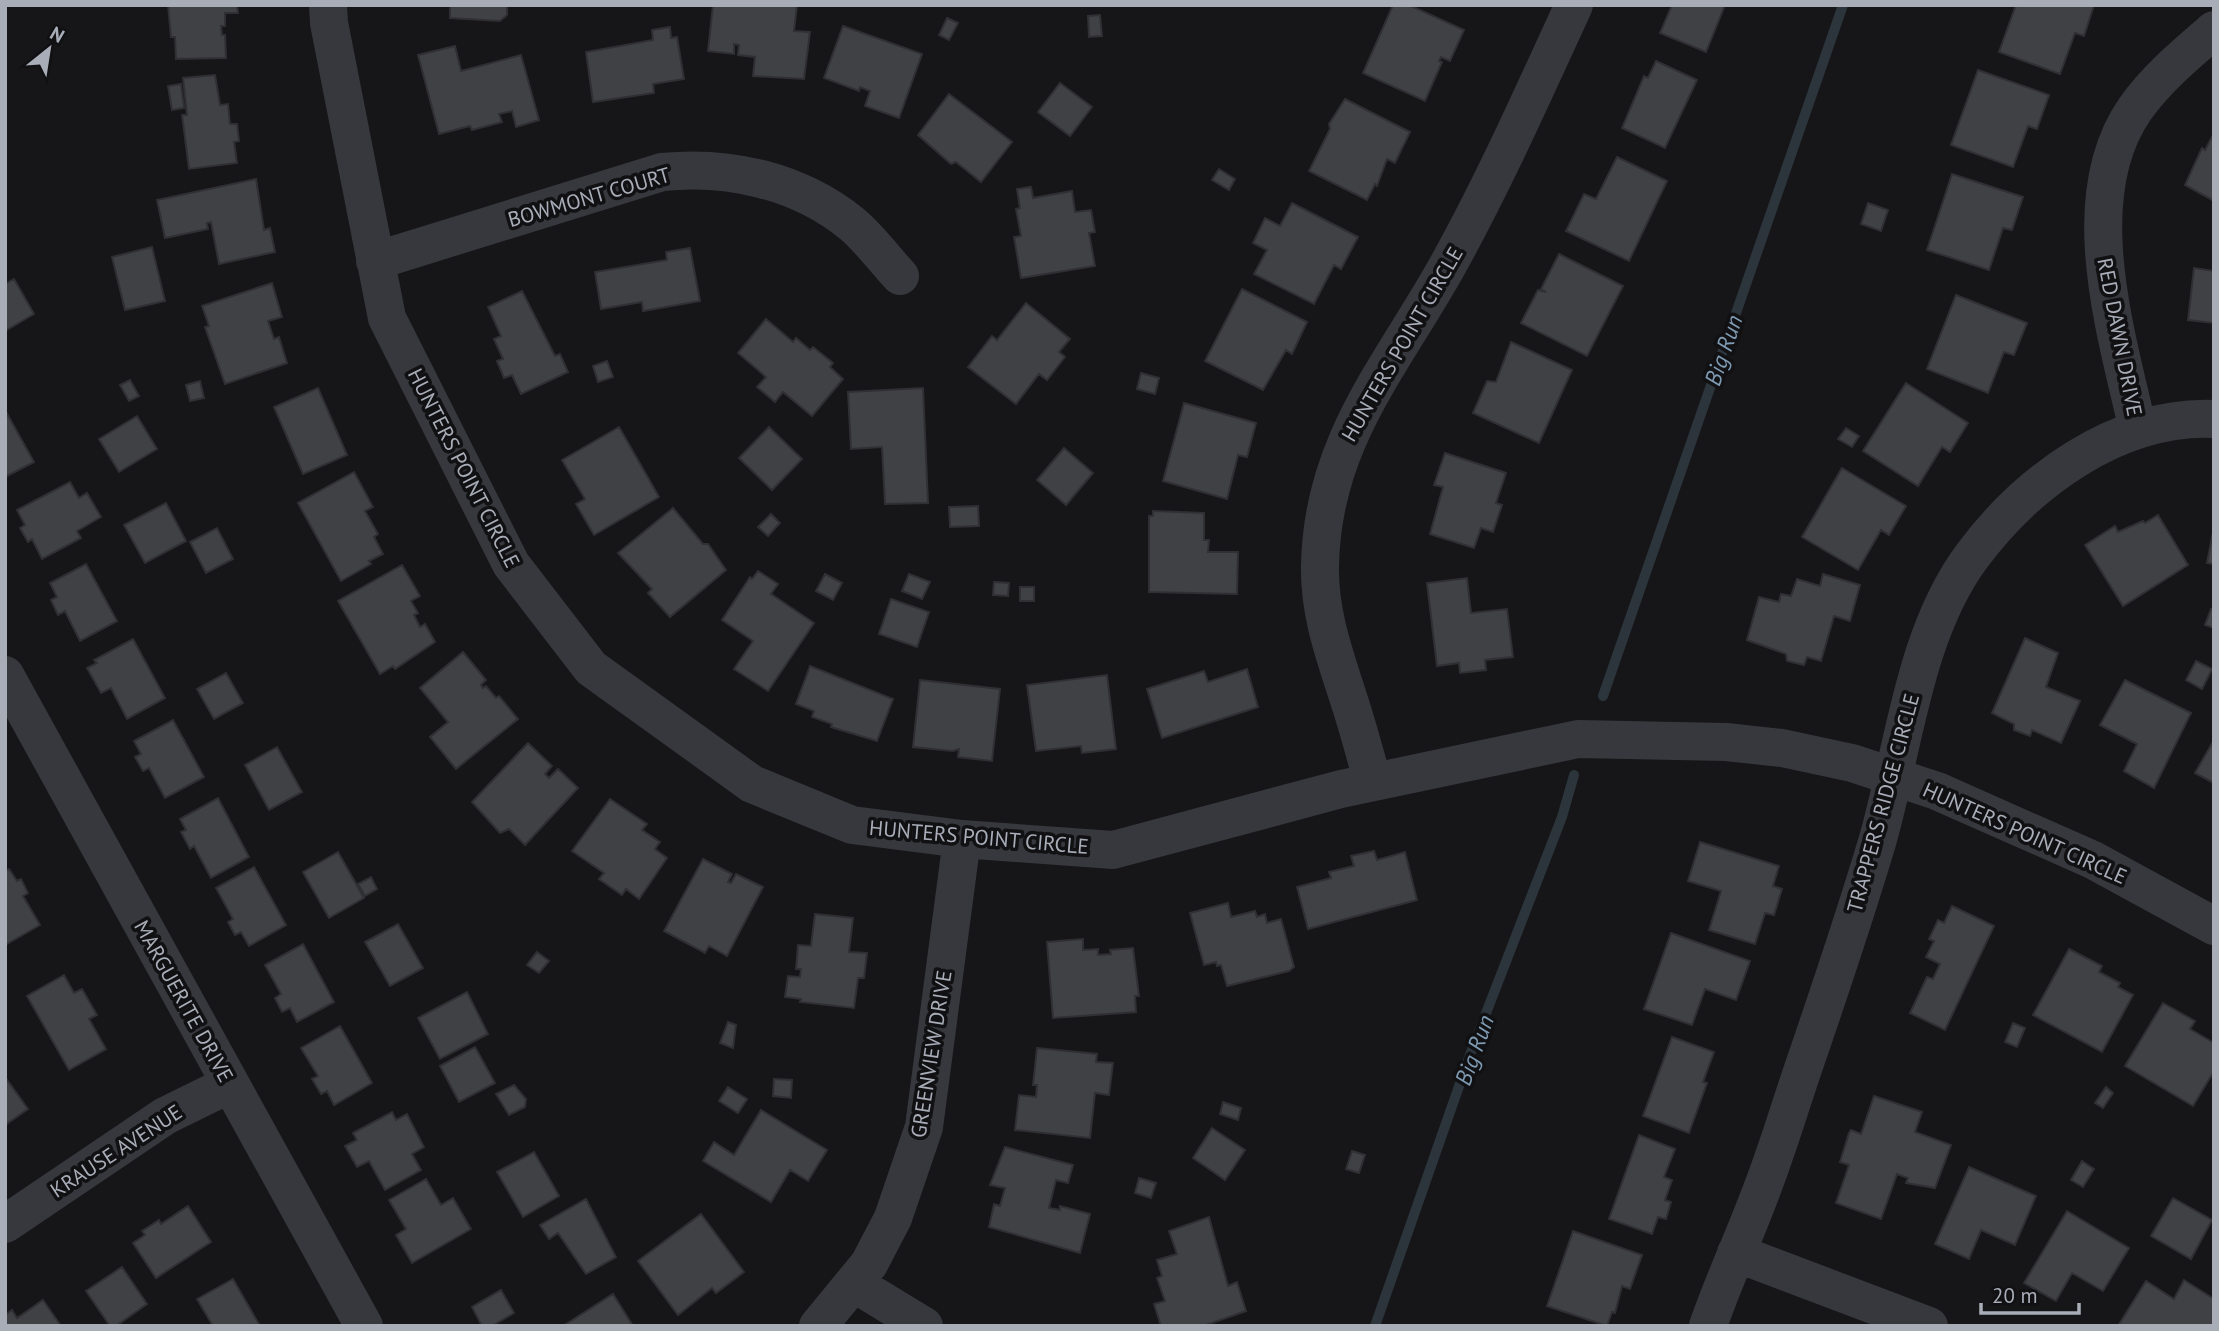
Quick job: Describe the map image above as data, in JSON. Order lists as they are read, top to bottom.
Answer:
{
  "streets": {
    "street": [
      "BOWMONT COURT",
      "RED DAWN DRIVE",
      "HUNTERS POINT CIRCLE",
      "TRAPPERS RIDGE CIRCLE",
      "MARGUERITE DRIVE",
      "GREENVIEW DRIVE",
      "KRAUSE AVENUE"
    ]
  },
  "crossings": [
    ["BOWMONT COURT", "HUNTERS POINT CIRCLE"],
    ["RED DAWN DRIVE", "TRAPPERS RIDGE CIRCLE"],
    ["HUNTERS POINT CIRCLE", "TRAPPERS RIDGE CIRCLE"],
    ["HUNTERS POINT CIRCLE", "GREENVIEW DRIVE"],
    ["MARGUERITE DRIVE", "KRAUSE AVENUE"]
  ],
  "water": ["Big Run"],
  "scale_bar": "20 m",
  "north": "top right"
}
